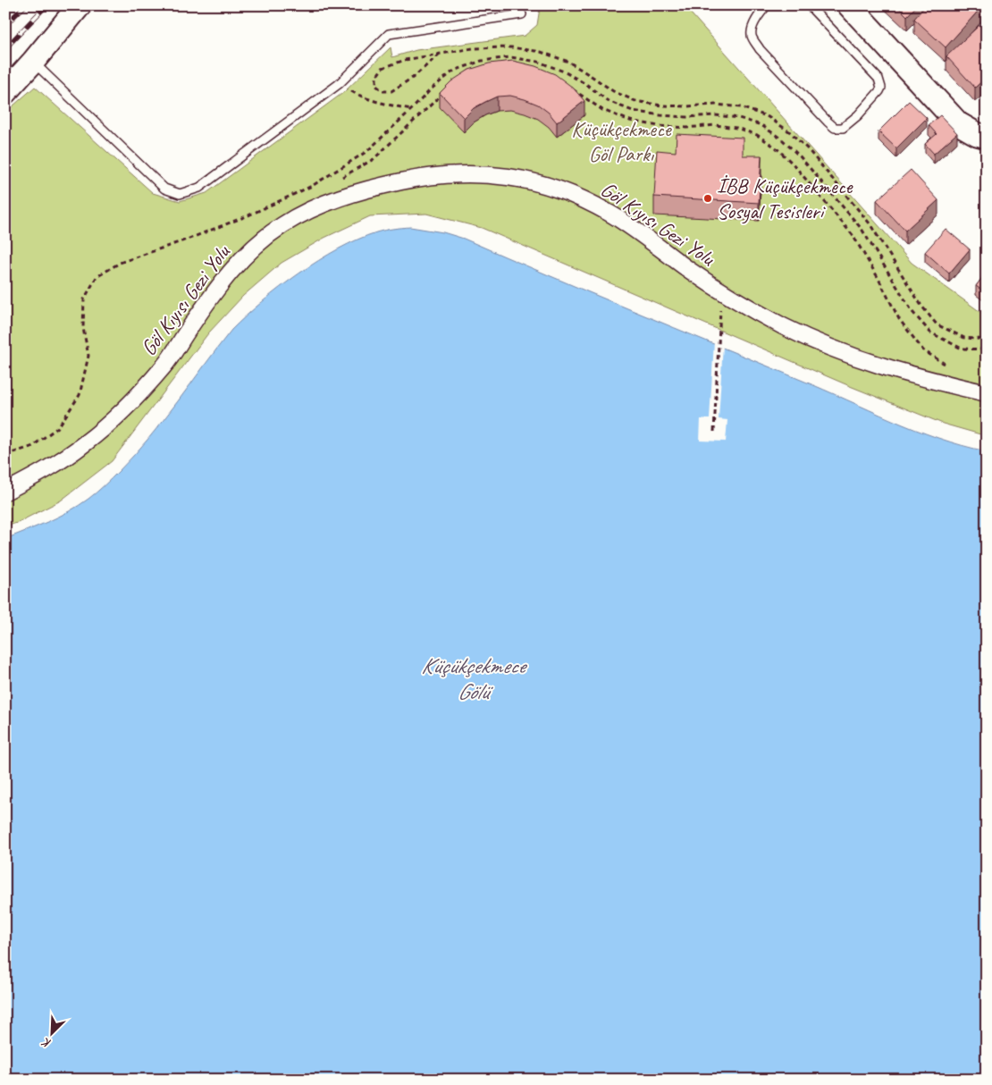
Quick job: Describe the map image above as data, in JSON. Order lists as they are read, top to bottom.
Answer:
{
  "streets": {
    "street": ["Göl Kıyısı Gezi Yolu"]
  },
  "water": ["Küçükçekmece Gölü"],
  "parks": ["Küçükçekmece Göl Parkı"],
  "places": ["İBB Küçükçekmece Sosyal Tesisleri"],
  "north": "bottom left"
}
